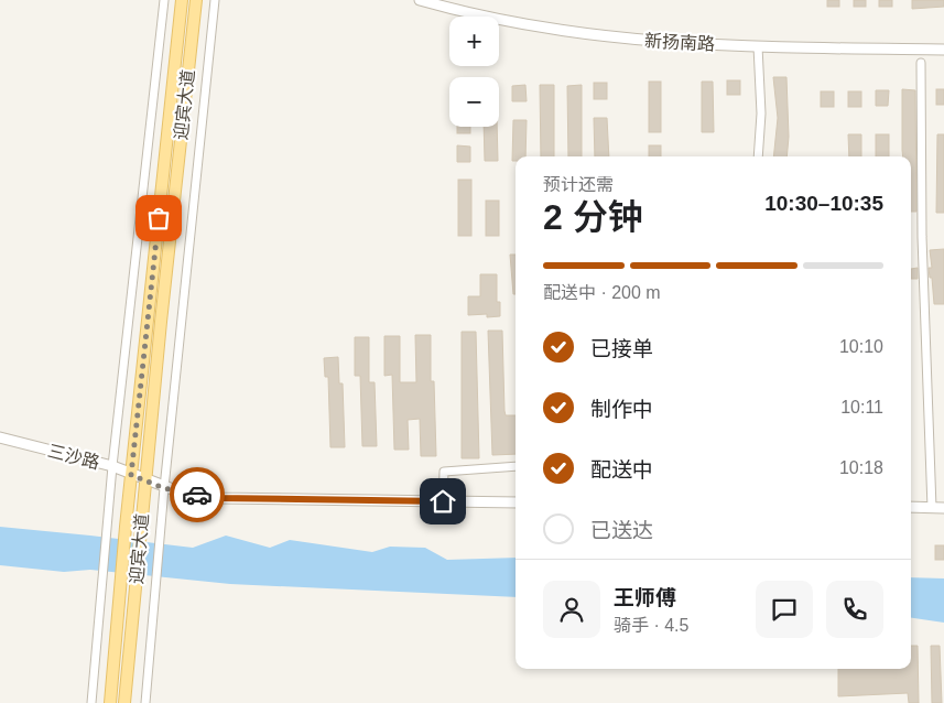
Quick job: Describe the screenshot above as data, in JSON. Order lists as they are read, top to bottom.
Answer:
{
  "streets": {
    "main road": ["迎宾大道"],
    "street": ["新扬南路", "三沙路"]
  },
  "crossings": [
    ["迎宾大道", "三沙路"]
  ],
  "page": {
    "map_buttons": ["+", "−"],
    "heading": ["2 分钟", "预计还需", "10:30–10:35"],
    "panel": ["王师傅", "骑手 · 4.5"],
    "bar": "配送中 · 200 m",
    "list": [
      ["已接单", "10:10"],
      ["制作中", "10:11"],
      ["配送中", "10:18"],
      "已送达"
    ]
  }
}
